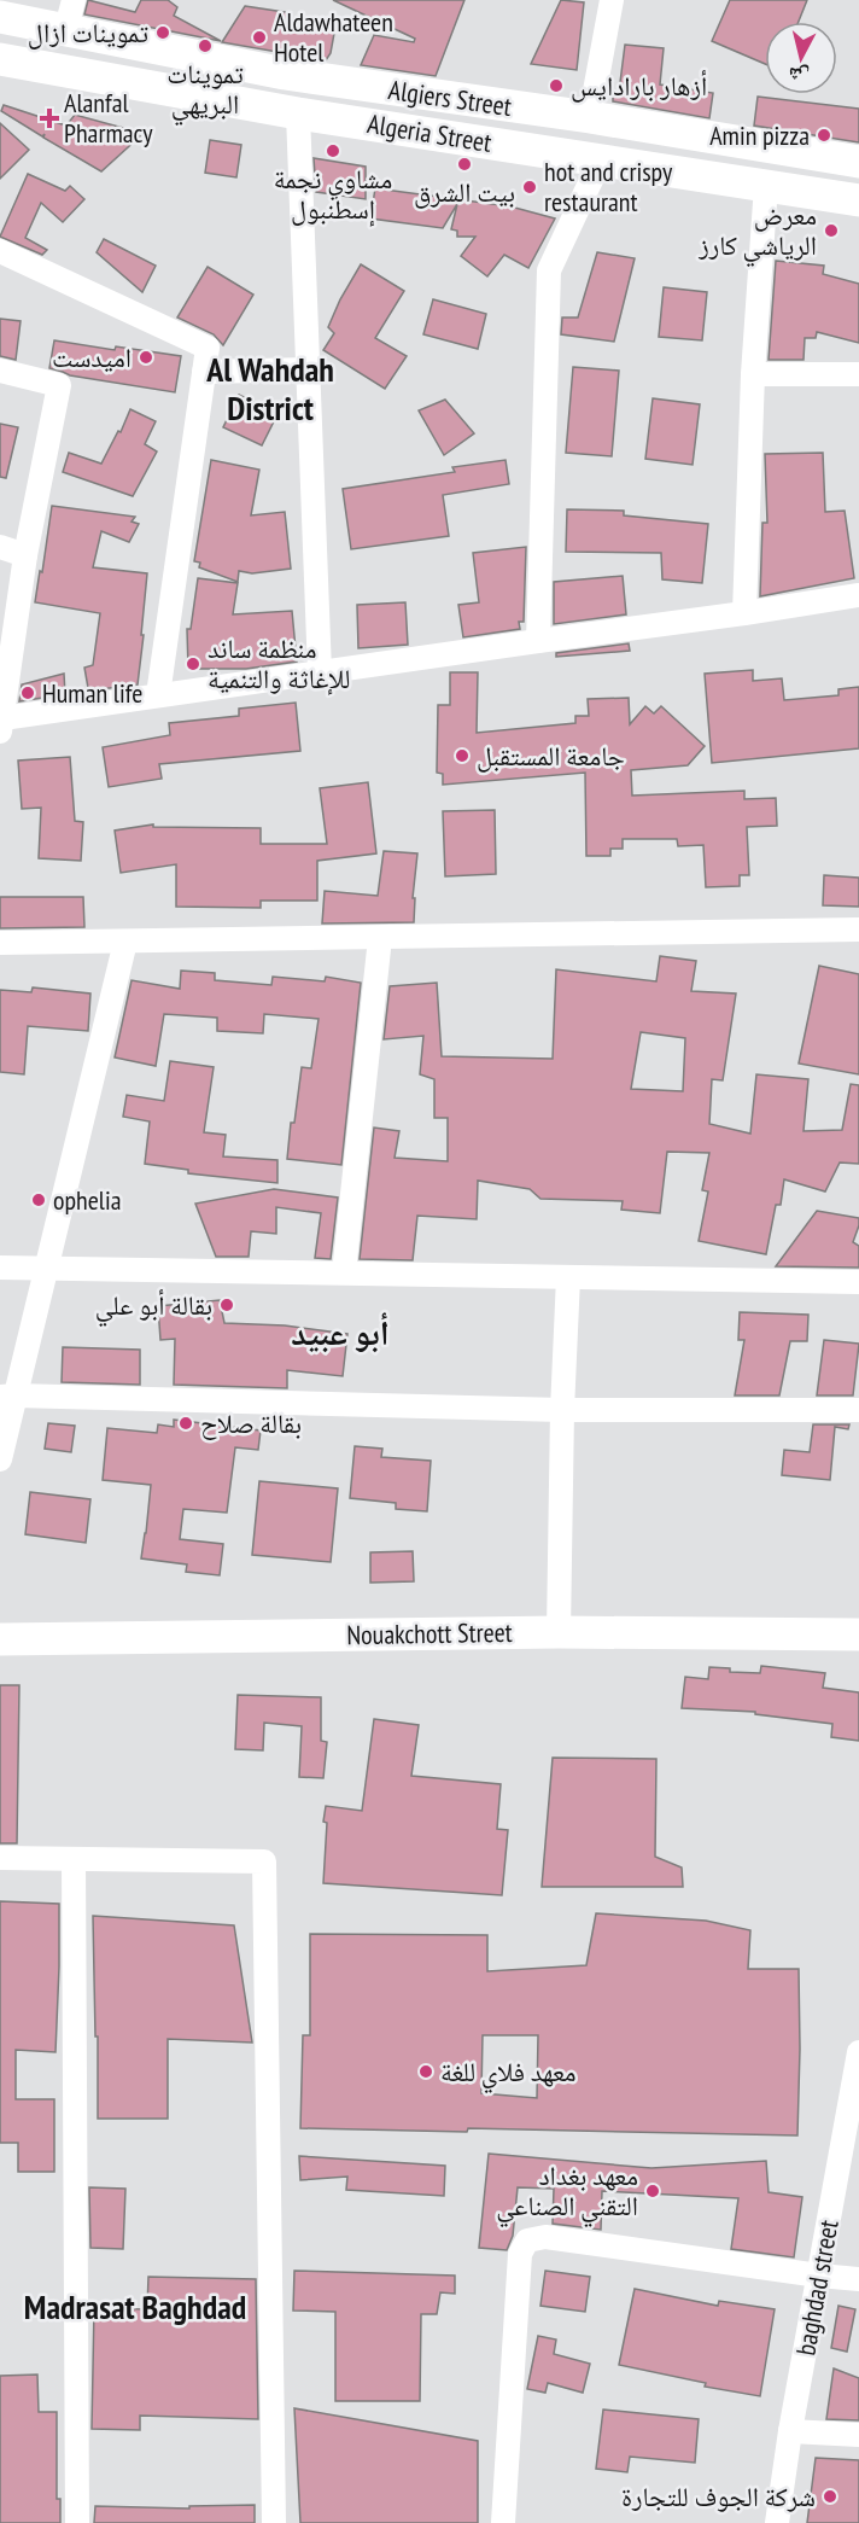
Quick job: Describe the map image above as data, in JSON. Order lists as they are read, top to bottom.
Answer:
{
  "streets": {
    "main road": ["Algiers Street", "Algeria Street", "Nouakchott Street"],
    "street": ["baghdad street"]
  },
  "districts": ["Al Wahdah District", "أبو عبيد", "Madrasat Baghdad"],
  "places": {
    "other": [
      "تموينات ازال",
      "Aldawhateen Hotel",
      "تموينات البريهي",
      "أزهار بارادايس",
      "Amin pizza",
      "مشاوي نجمة إسطنبول",
      "بيت الشرق",
      "hot and crispy restaurant",
      "معرض الرياشي كارز",
      "اميدست",
      "منظمة ساند للإغاثة والتنمية",
      "Human life",
      "جامعة المستقبل",
      "ophelia",
      "بقالة أبو علي",
      "بقالة صلاح",
      "معهد فلاي للغة",
      "معهد بغداد التقني الصناعي",
      "شركة الجوف للتجارة"
    ],
    "health": ["Alanfal Pharmacy"]
  },
  "north": "bottom"
}
